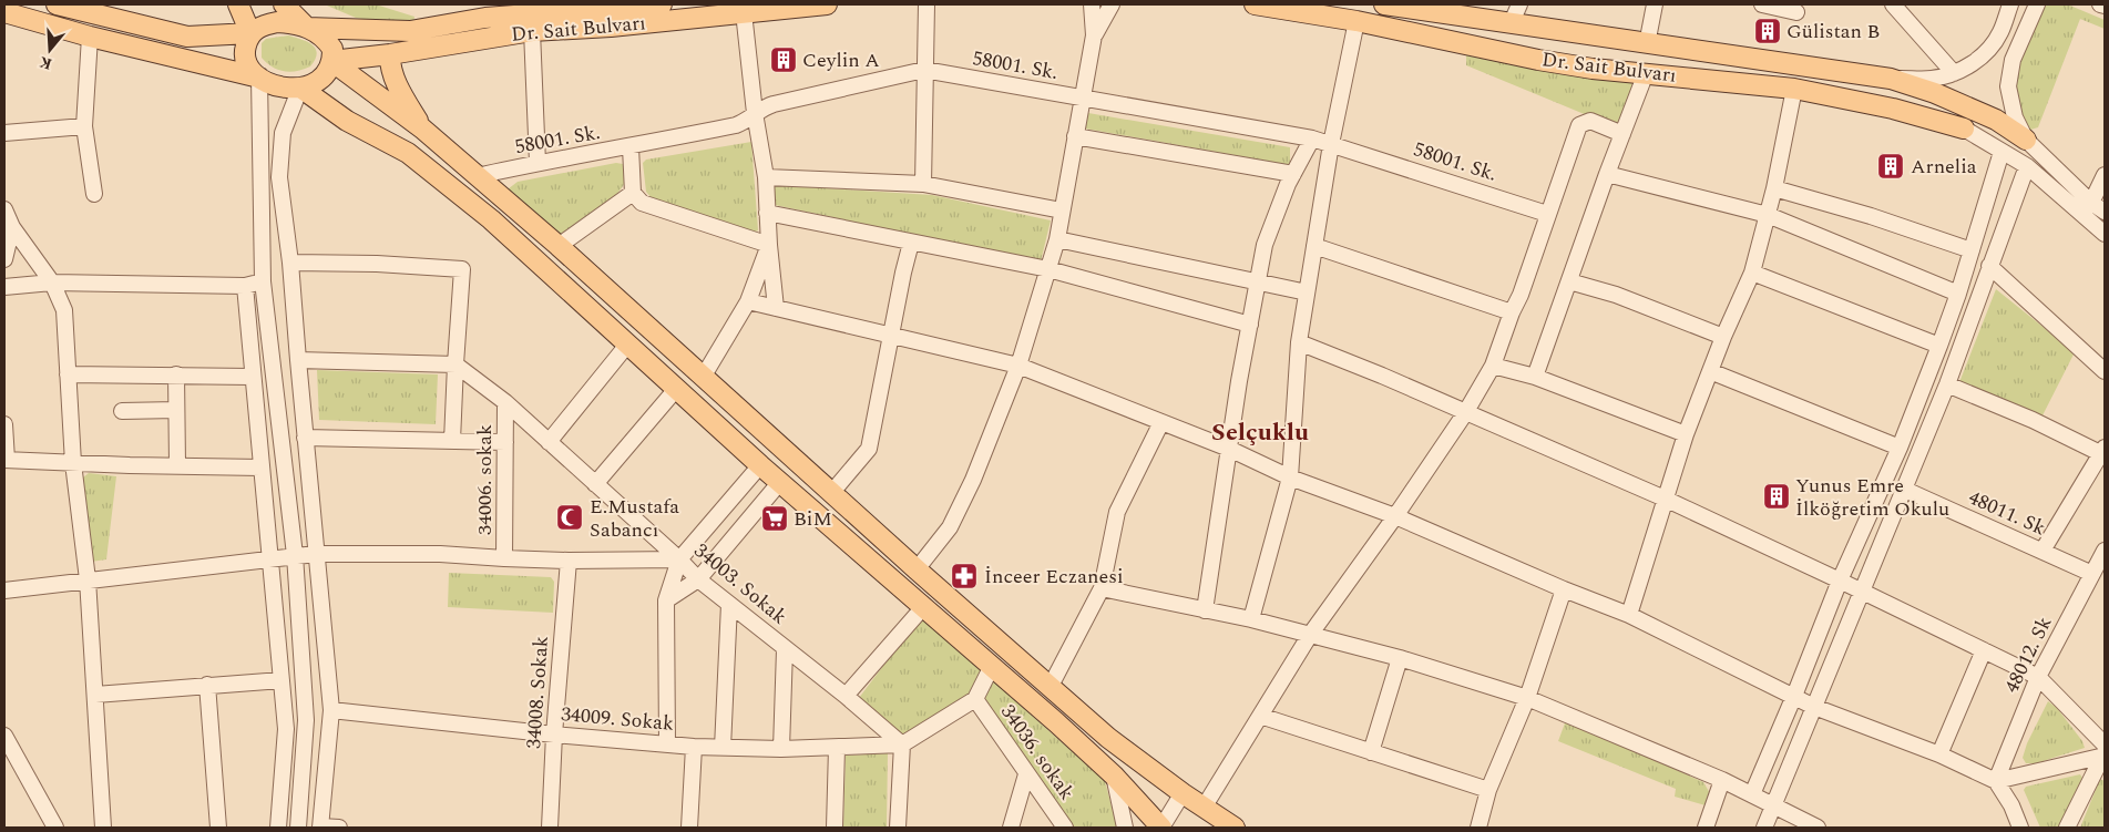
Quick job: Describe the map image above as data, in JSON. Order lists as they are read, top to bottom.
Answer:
{
  "streets": {
    "main road": ["Dr. Sait Bulvarı"],
    "street": [
      "58001. Sk.",
      "34006. sokak",
      "48011. Sk",
      "34003. Sokak",
      "48012. Sk",
      "34008. Sokak",
      "34009. Sokak",
      "34036. sokak"
    ]
  },
  "crossings": [
    ["34006. sokak", "34003. Sokak"],
    ["48011. Sk", "48012. Sk"],
    ["34003. Sokak", "34009. Sokak"],
    ["34008. Sokak", "34009. Sokak"]
  ],
  "districts": ["Selçuklu"],
  "places": {
    "building": [
      "Gülistan B",
      "Ceylin A",
      "Arnelia",
      "Yunus Emre İlköğretim Okulu"
    ],
    "mosque": ["E.Mustafa Sabancı"],
    "supermarket": ["BiM"],
    "pharmacy": ["İnceer Eczanesi"]
  },
  "north": "bottom"
}
